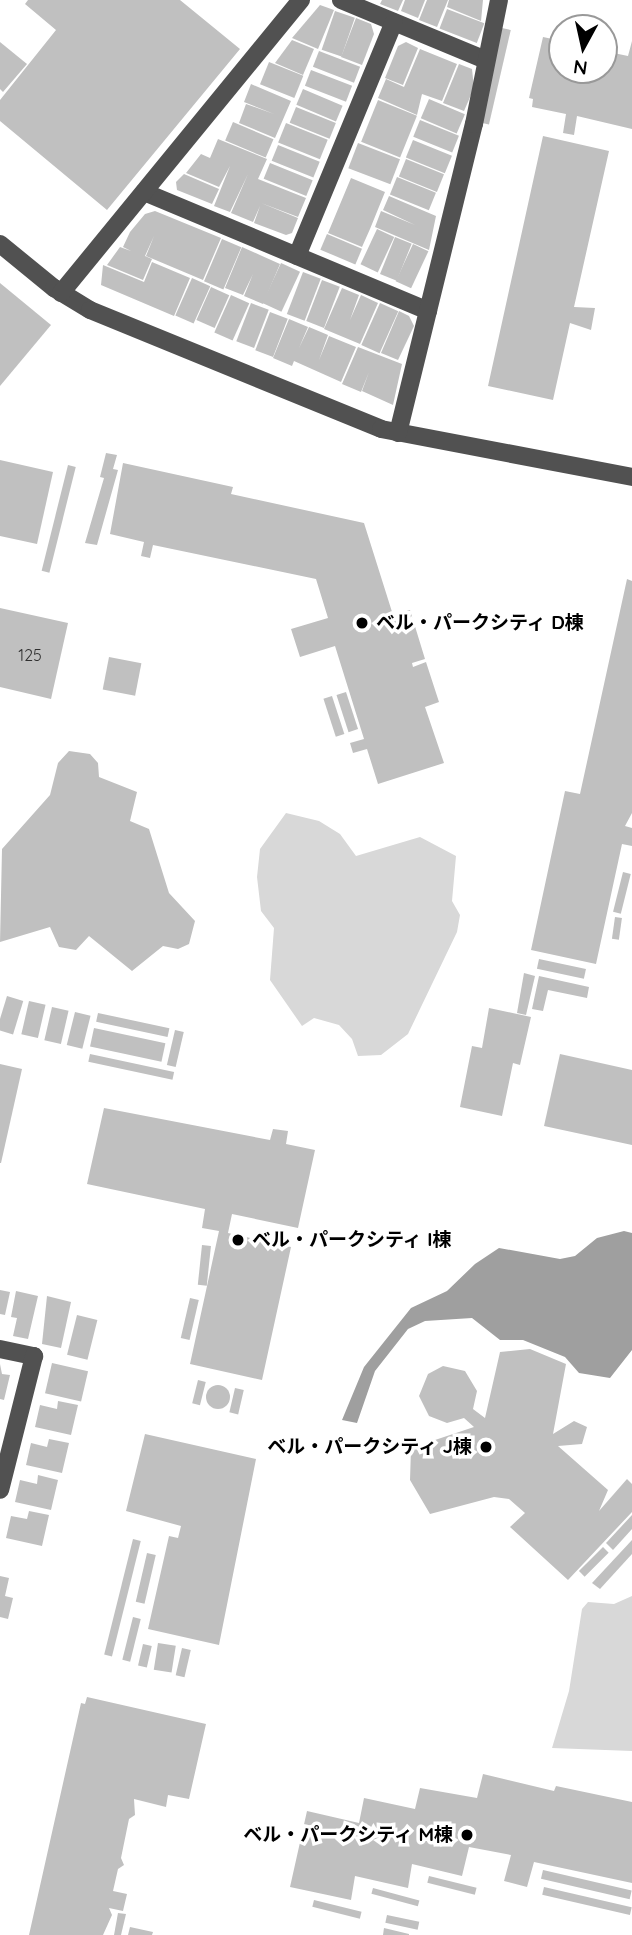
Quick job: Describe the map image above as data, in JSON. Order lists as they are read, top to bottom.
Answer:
{
  "places": [
    "ベル・パークシティ D棟",
    "ベル・パークシティ I棟",
    "ベル・パークシティ J棟",
    "ベル・パークシティ M棟"
  ],
  "house_numbers": ["125"],
  "north": "bottom"
}
